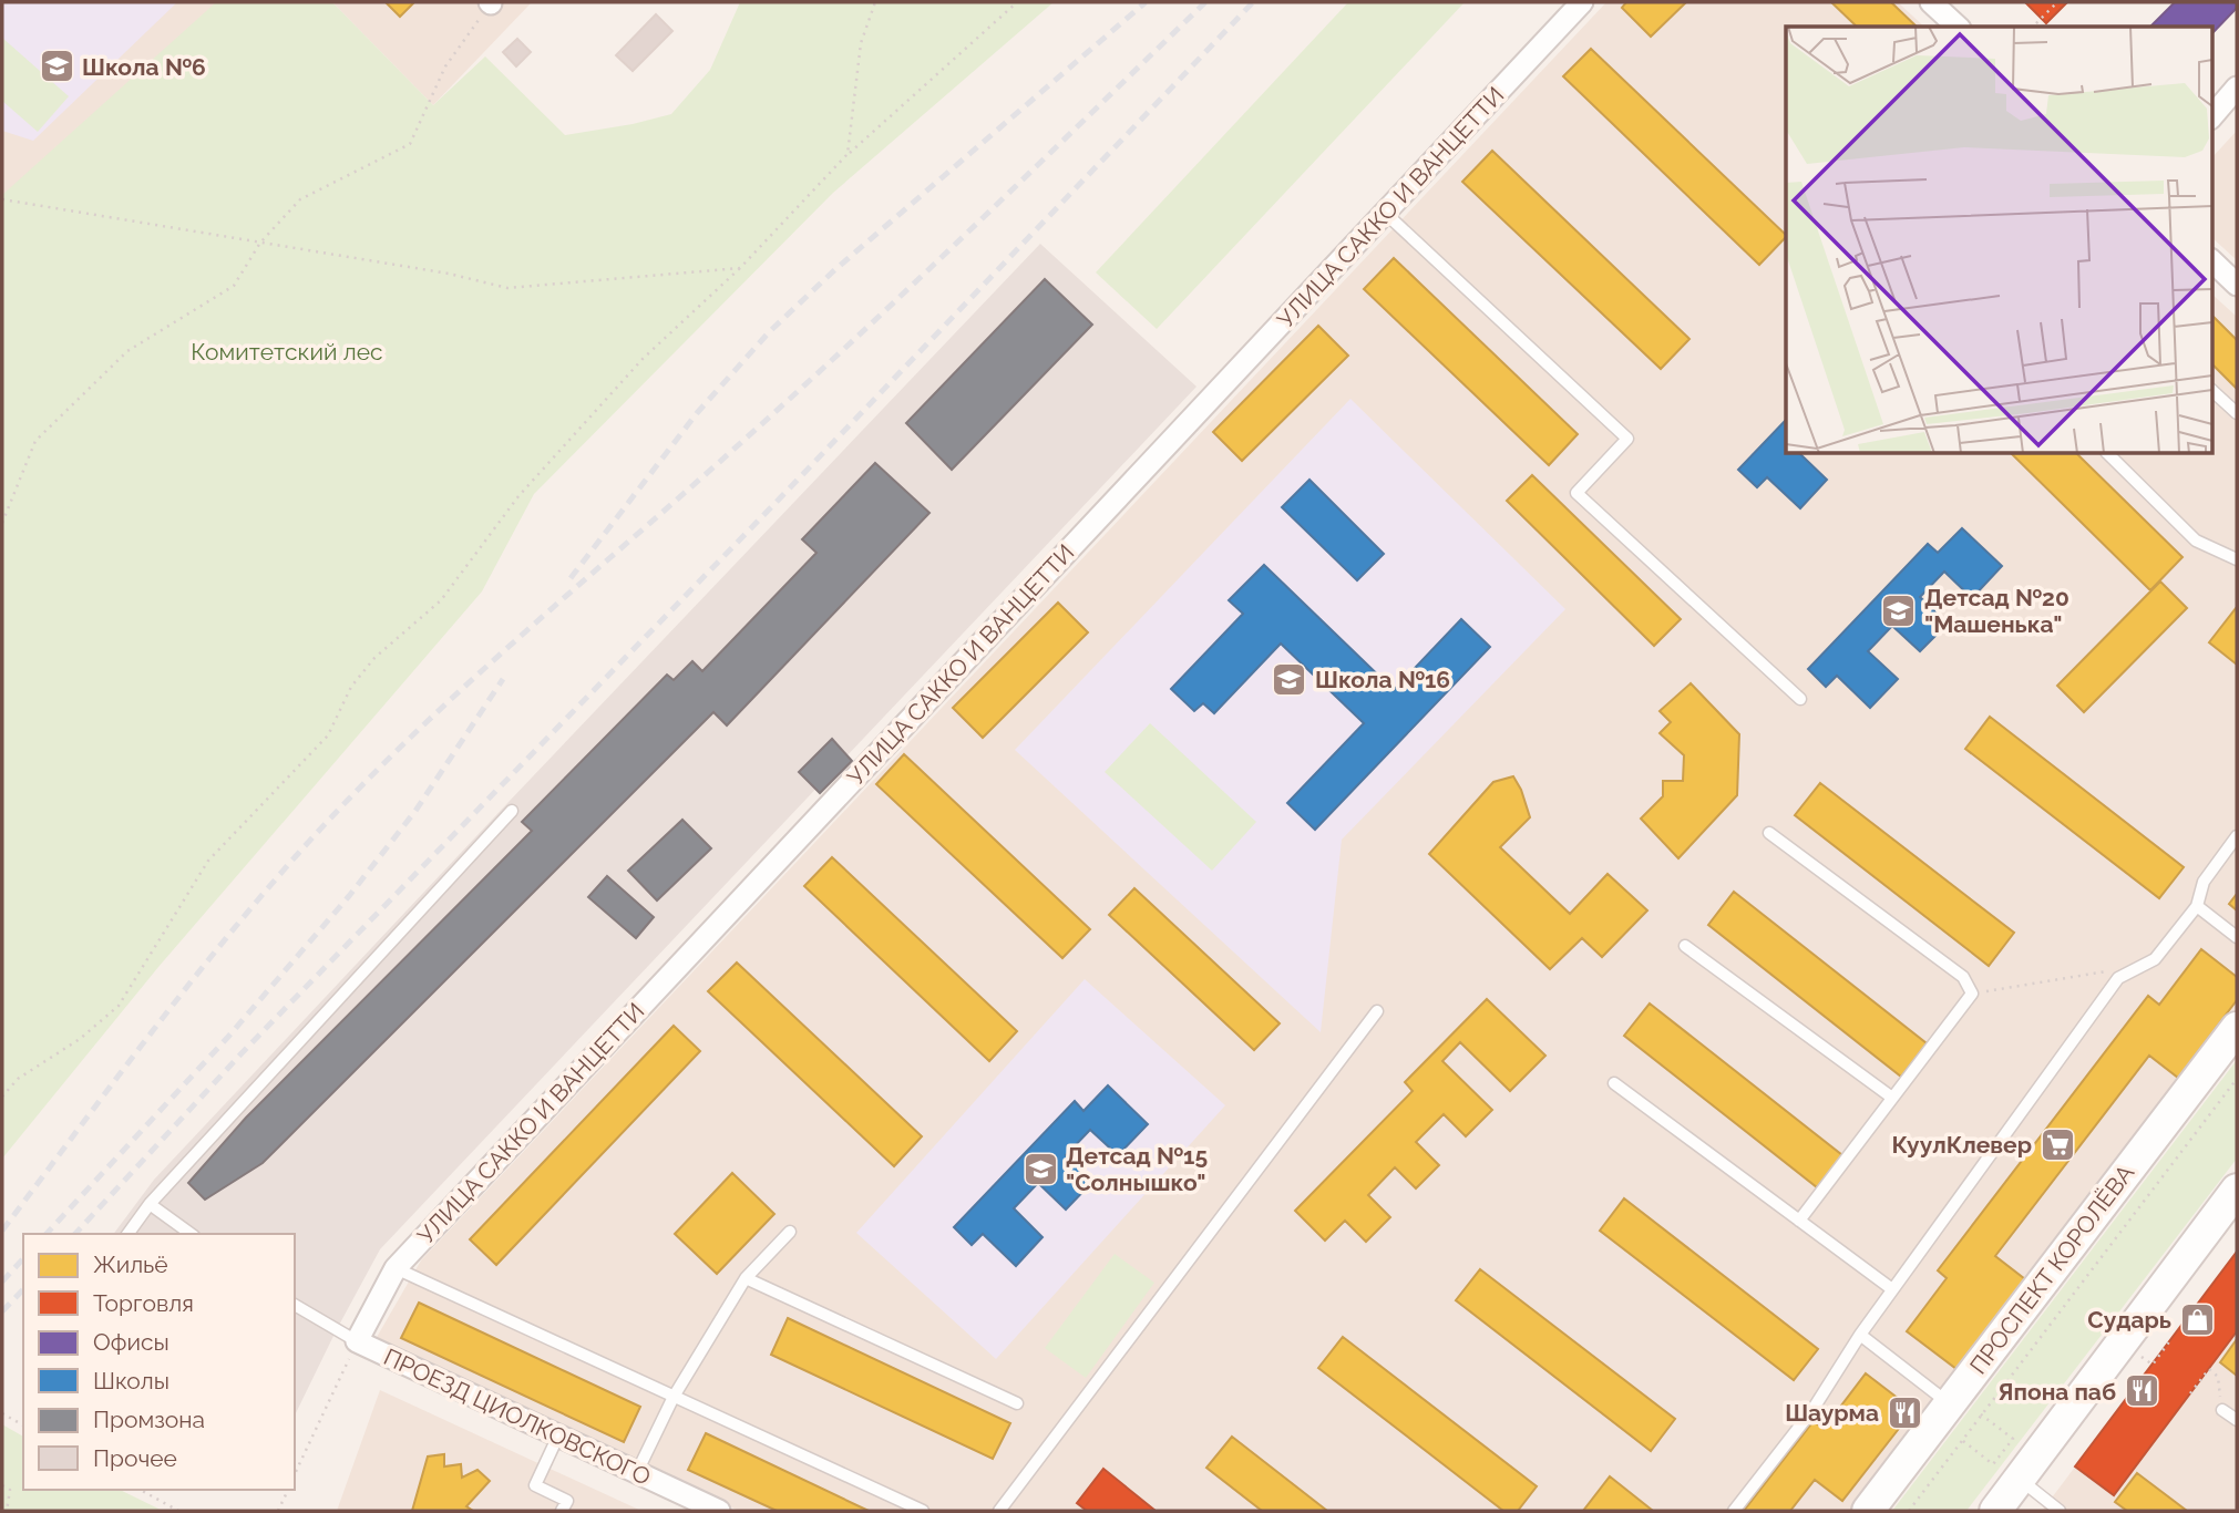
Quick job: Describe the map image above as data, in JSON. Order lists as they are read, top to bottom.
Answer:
{
  "streets": {
    "main road": ["ПРОСПЕКТ КОРОЛЁВА"],
    "street": ["УЛИЦА САККО И ВАНЦЕТТИ", "ПРОЕЗД ЦИОЛКОВСКОГО"]
  },
  "crossings": [
    ["УЛИЦА САККО И ВАНЦЕТТИ", "ПРОЕЗД ЦИОЛКОВСКОГО"]
  ],
  "parks": ["Комитетский лес"],
  "places": {
    "school or university": [
      "Школа №6",
      "Детсад №20 \"Машенька\"",
      "Школа №16",
      "Детсад №15 \"Солнышко\""
    ],
    "supermarket": ["КуулКлевер"],
    "shop": ["Сударь"],
    "restaurant": ["Япона паб", "Шаурма"]
  },
  "legend": [
    "Жильё",
    "Торговля",
    "Офисы",
    "Школы",
    "Промзона",
    "Прочее"
  ]
}
